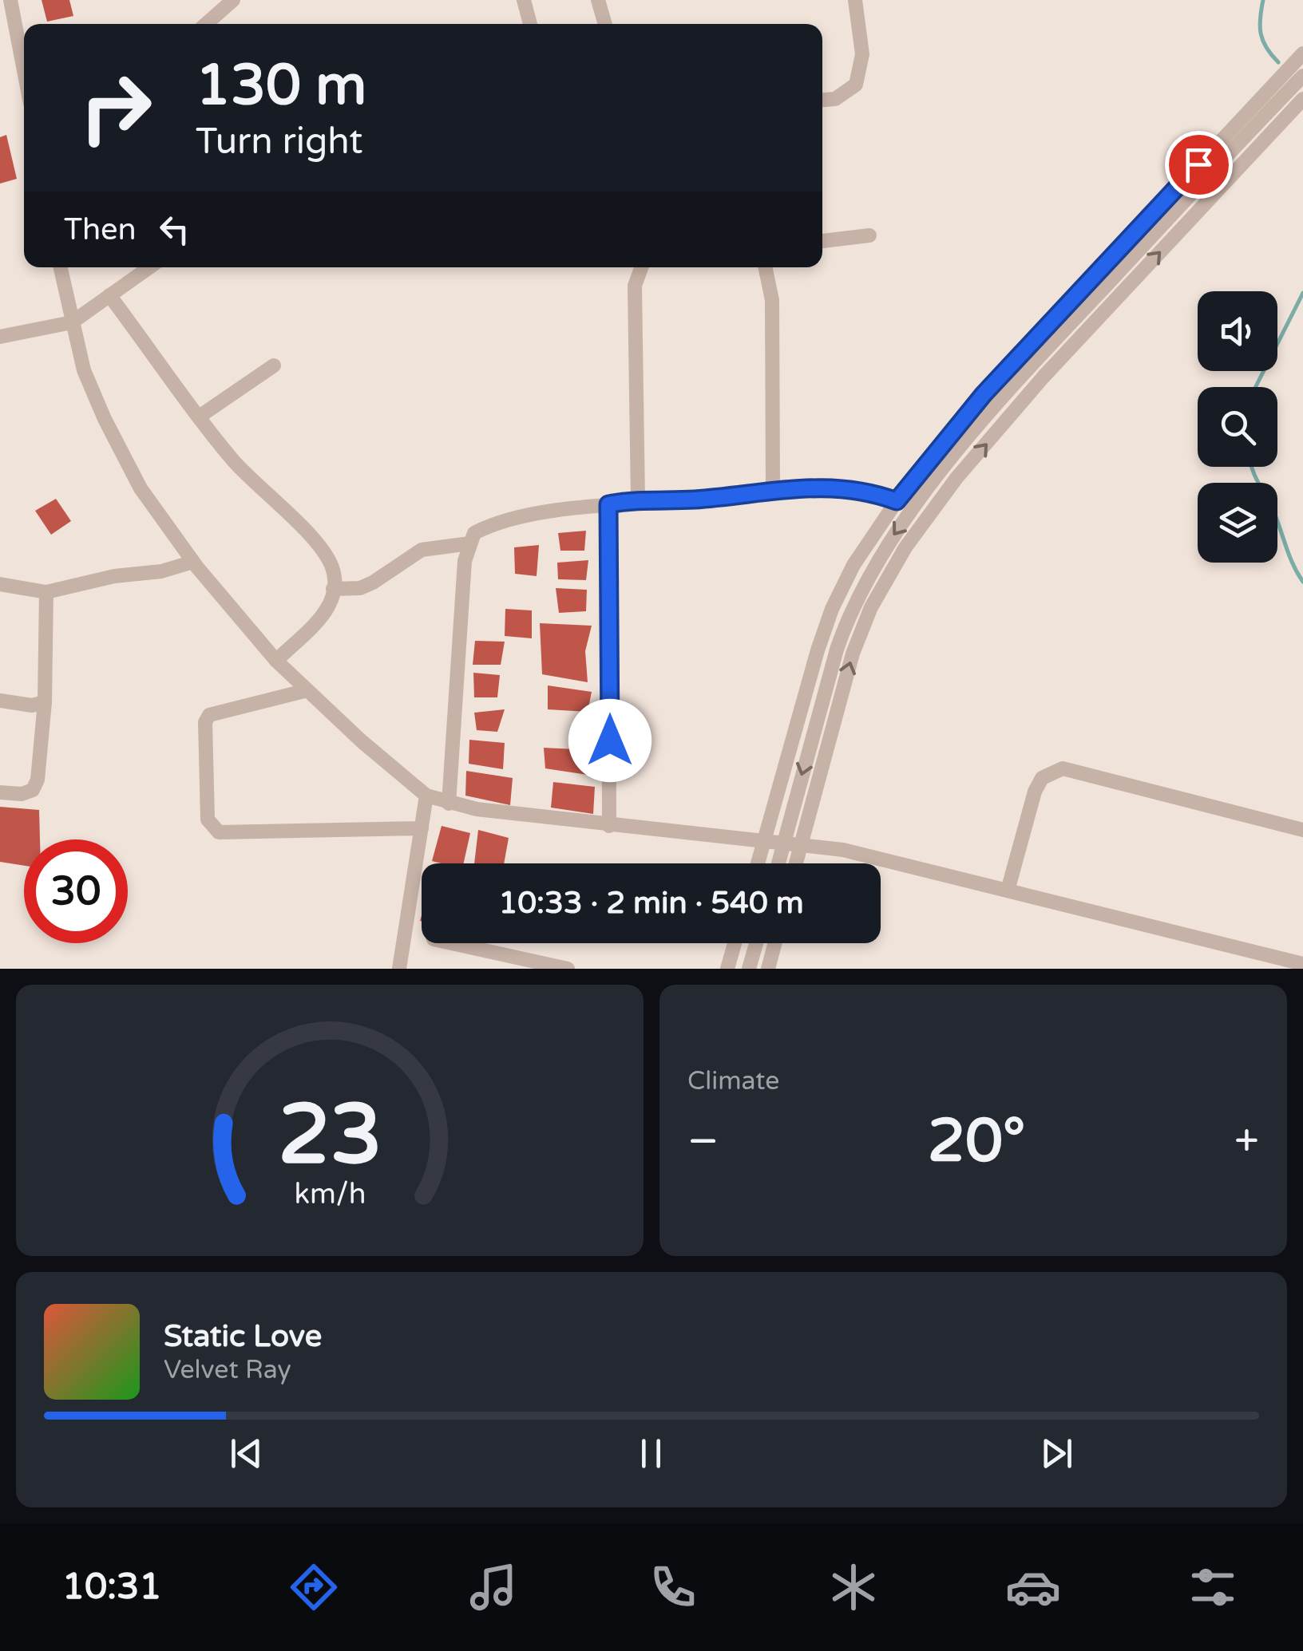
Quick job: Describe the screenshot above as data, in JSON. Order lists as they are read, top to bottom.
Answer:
{
  "page": {
    "turn": ["130 m", "Turn right"],
    "then": "Then",
    "limit": "30",
    "trip": "10:33 · 2 min · 540 m",
    "tile": "Climate",
    "heat": ["−", "20°", "+"],
    "song": ["Static Love", "Velvet Ray"],
    "tabs": "10:31",
    "gauge": ["23", "km/h"]
  }
}
